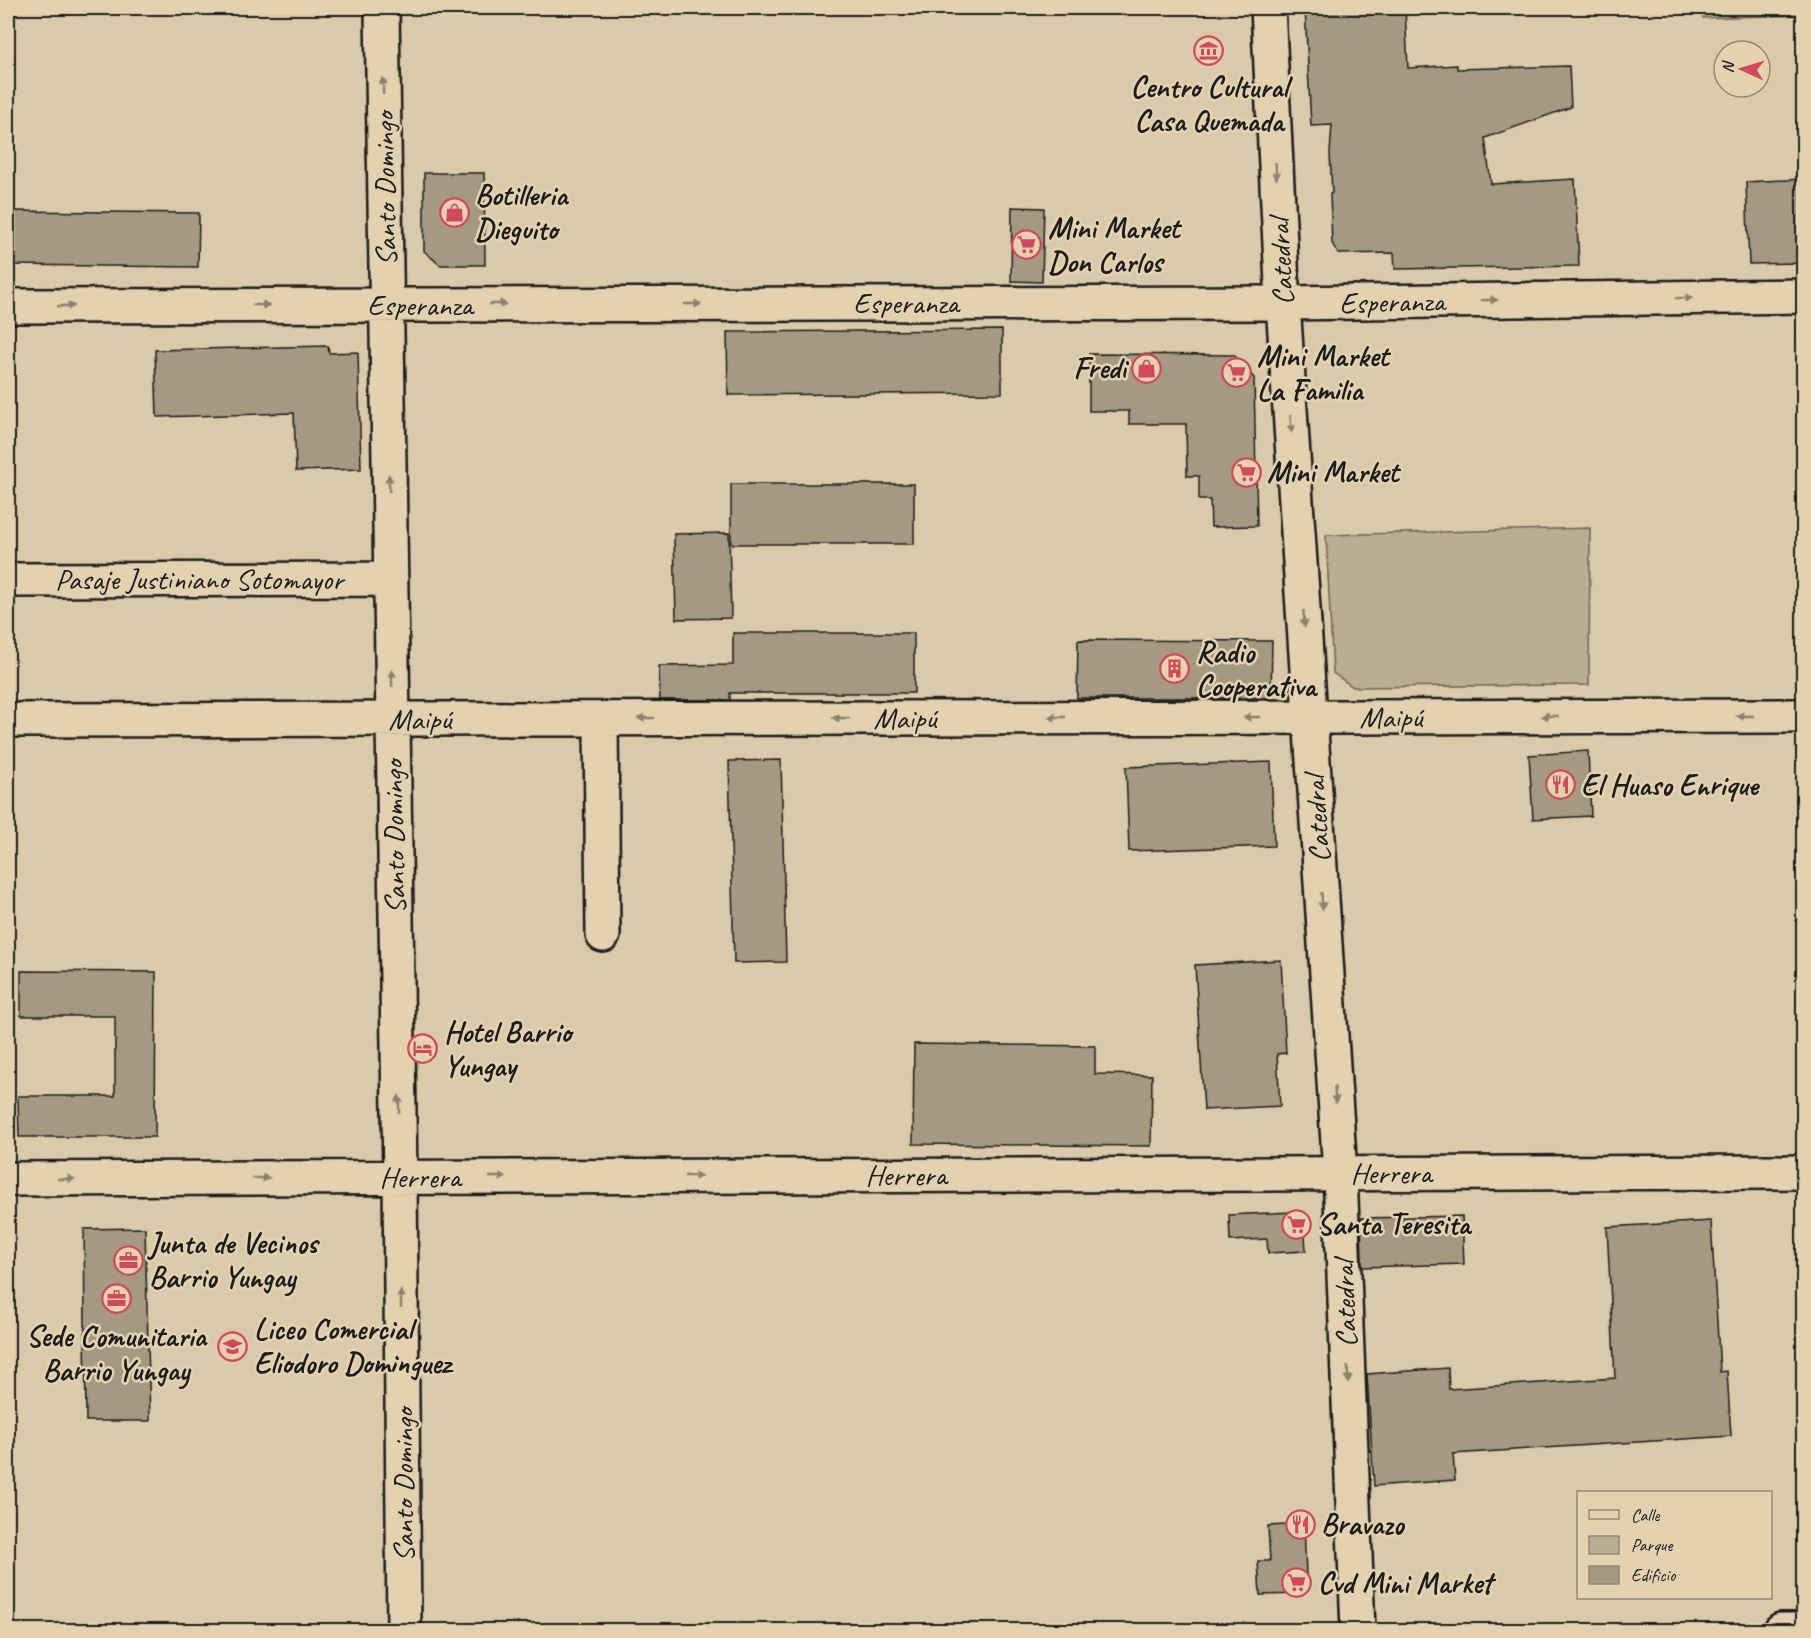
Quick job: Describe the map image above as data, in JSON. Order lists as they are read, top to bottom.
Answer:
{
  "streets": {
    "street": [
      "Santo Domingo",
      "Catedral",
      "Esperanza",
      "Pasaje Justiniano Sotomayor",
      "Maipú",
      "Herrera"
    ]
  },
  "crossings": [
    ["Santo Domingo", "Esperanza"],
    ["Santo Domingo", "Pasaje Justiniano Sotomayor"],
    ["Santo Domingo", "Maipú"],
    ["Santo Domingo", "Herrera"],
    ["Catedral", "Esperanza"],
    ["Catedral", "Maipú"],
    ["Catedral", "Herrera"]
  ],
  "one_way": [
    "Santo Domingo",
    "Catedral",
    "Esperanza",
    "Maipú",
    "Herrera"
  ],
  "places": {
    "museum": ["Centro Cultural Casa Quemada"],
    "shop": ["Botilleria Dieguito", "Fredi"],
    "supermarket": [
      "Mini Market Don Carlos",
      "Mini Market La Familia",
      "Mini Market",
      "Santa Teresita",
      "Cvd Mini Market"
    ],
    "building": ["Radio Cooperativa"],
    "restaurant": ["El Huaso Enrique", "Bravazo"],
    "hotel": ["Hotel Barrio Yungay"],
    "office": ["Junta de Vecinos Barrio Yungay", "Sede Comunitaria Barrio Yungay"],
    "school or university": ["Liceo Comercial Eliodoro Dominguez"]
  },
  "legend": ["Calle", "Parque", "Edificio"],
  "north": "left"
}
